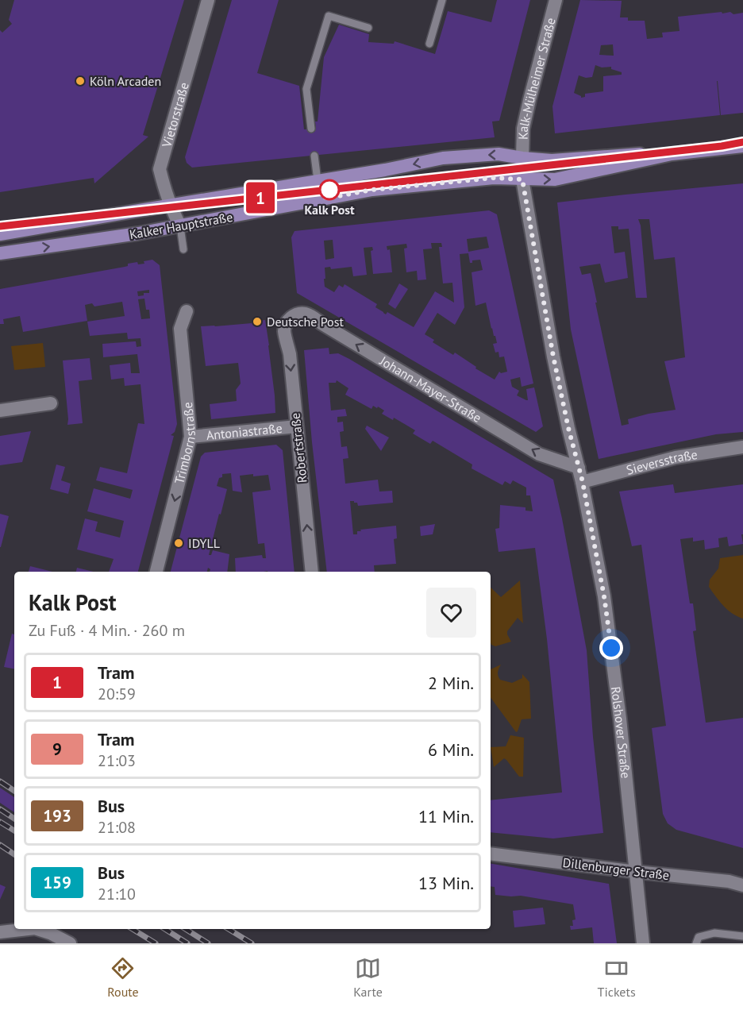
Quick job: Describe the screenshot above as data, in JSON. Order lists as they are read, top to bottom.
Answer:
{
  "streets": {
    "main road": ["Kalker Hauptstraße"],
    "street": [
      "Kalk-Mülheimer Straße",
      "Vietorstraße",
      "Johann-Mayer-Straße",
      "Antoniastraße",
      "Trimbornstraße",
      "Robertstraße",
      "Sieversstraße",
      "Rolshover Straße",
      "Dillenburger Straße"
    ]
  },
  "crossings": [
    ["Kalk-Mülheimer Straße", "Kalker Hauptstraße"],
    ["Kalk-Mülheimer Straße", "Rolshover Straße"],
    ["Vietorstraße", "Kalker Hauptstraße"],
    ["Kalker Hauptstraße", "Rolshover Straße"],
    ["Johann-Mayer-Straße", "Robertstraße"],
    ["Johann-Mayer-Straße", "Rolshover Straße"],
    ["Antoniastraße", "Trimbornstraße"],
    ["Antoniastraße", "Robertstraße"],
    ["Sieversstraße", "Rolshover Straße"],
    ["Rolshover Straße", "Dillenburger Straße"]
  ],
  "one_way": ["Johann-Mayer-Straße", "Trimbornstraße"],
  "places": [
    "Köln Arcaden",
    "Kalk Post",
    "Deutsche Post",
    "IDYLL"
  ],
  "lines": ["tram line 1"],
  "page": {
    "on_map": "1",
    "heading": ["Kalk Post", "Zu Fuß · 4 Min. · 260 m"],
    "list": [
      {
        "mark": "1",
        "name": "Tram",
        "note": "20:59",
        "value": "2 Min."
      },
      {
        "mark": "9",
        "name": "Tram",
        "note": "21:03",
        "value": "6 Min."
      },
      {
        "mark": "193",
        "name": "Bus",
        "note": "21:08",
        "value": "11 Min."
      },
      {
        "mark": "159",
        "name": "Bus",
        "note": "21:10",
        "value": "13 Min."
      }
    ],
    "tabs": ["Route", "Karte", "Tickets"]
  }
}
